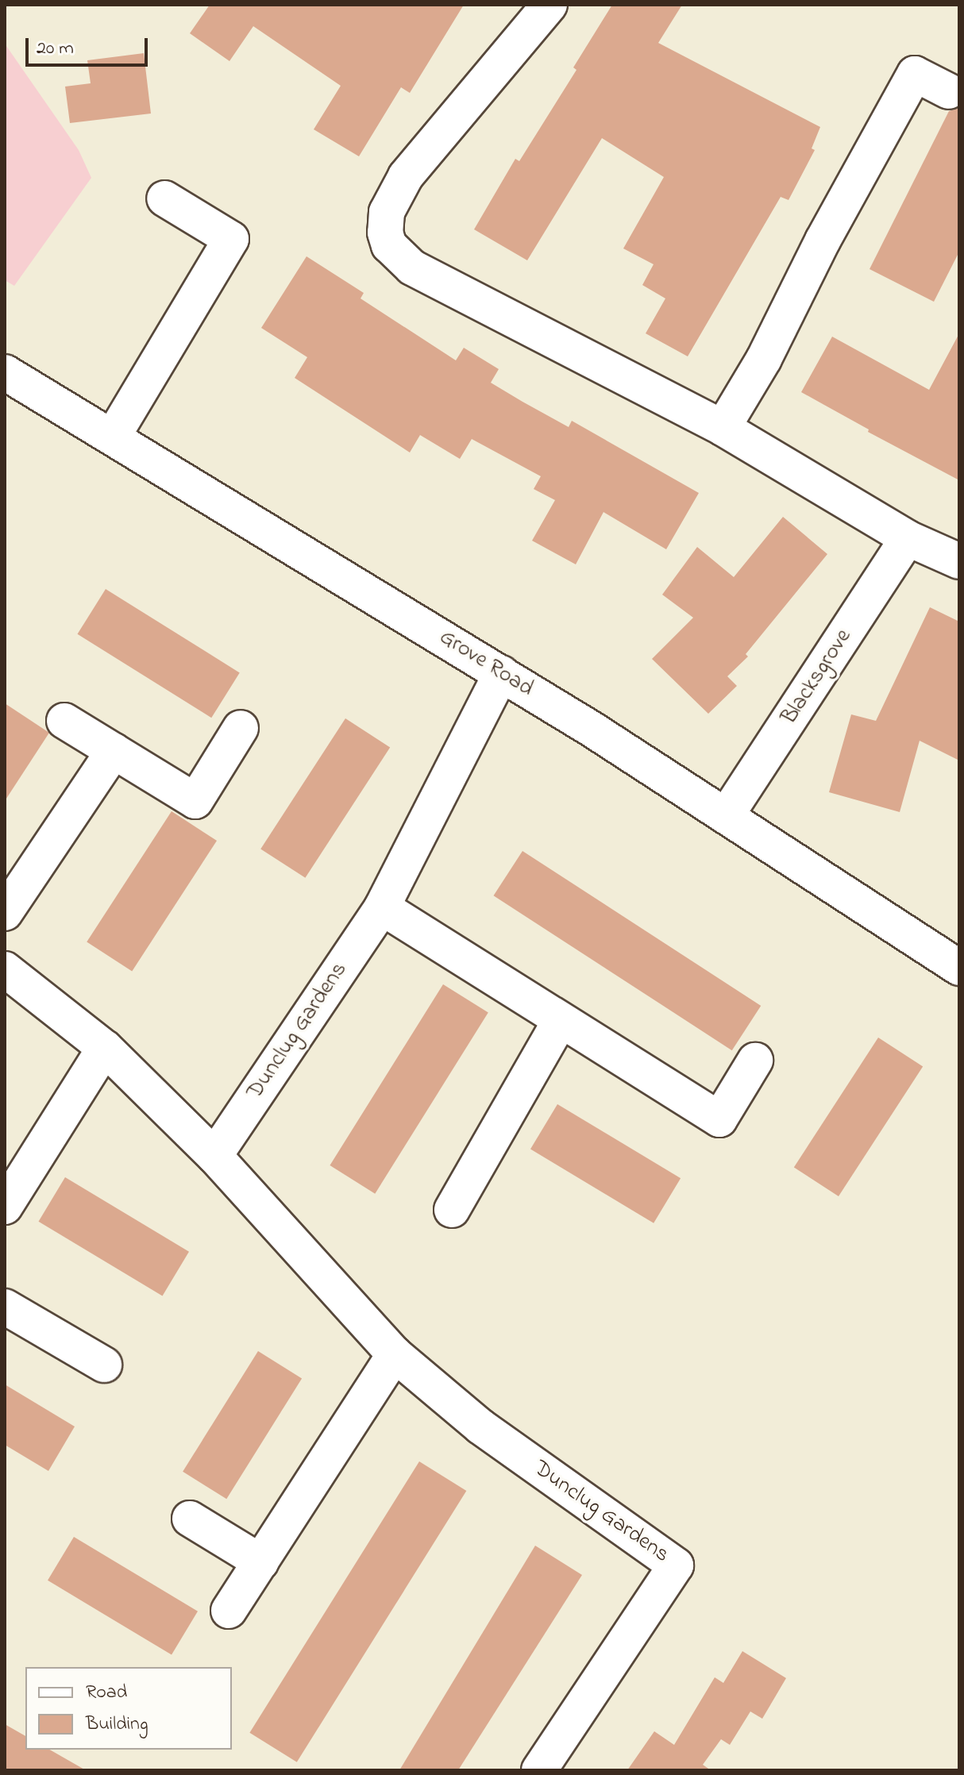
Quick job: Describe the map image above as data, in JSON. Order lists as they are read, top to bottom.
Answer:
{
  "streets": {
    "street": ["Grove Road", "Blacksgrove", "Dunclug Gardens"]
  },
  "crossings": [
    ["Grove Road", "Blacksgrove"],
    ["Grove Road", "Dunclug Gardens"]
  ],
  "legend": ["Road", "Building"],
  "scale_bar": "20 m"
}
